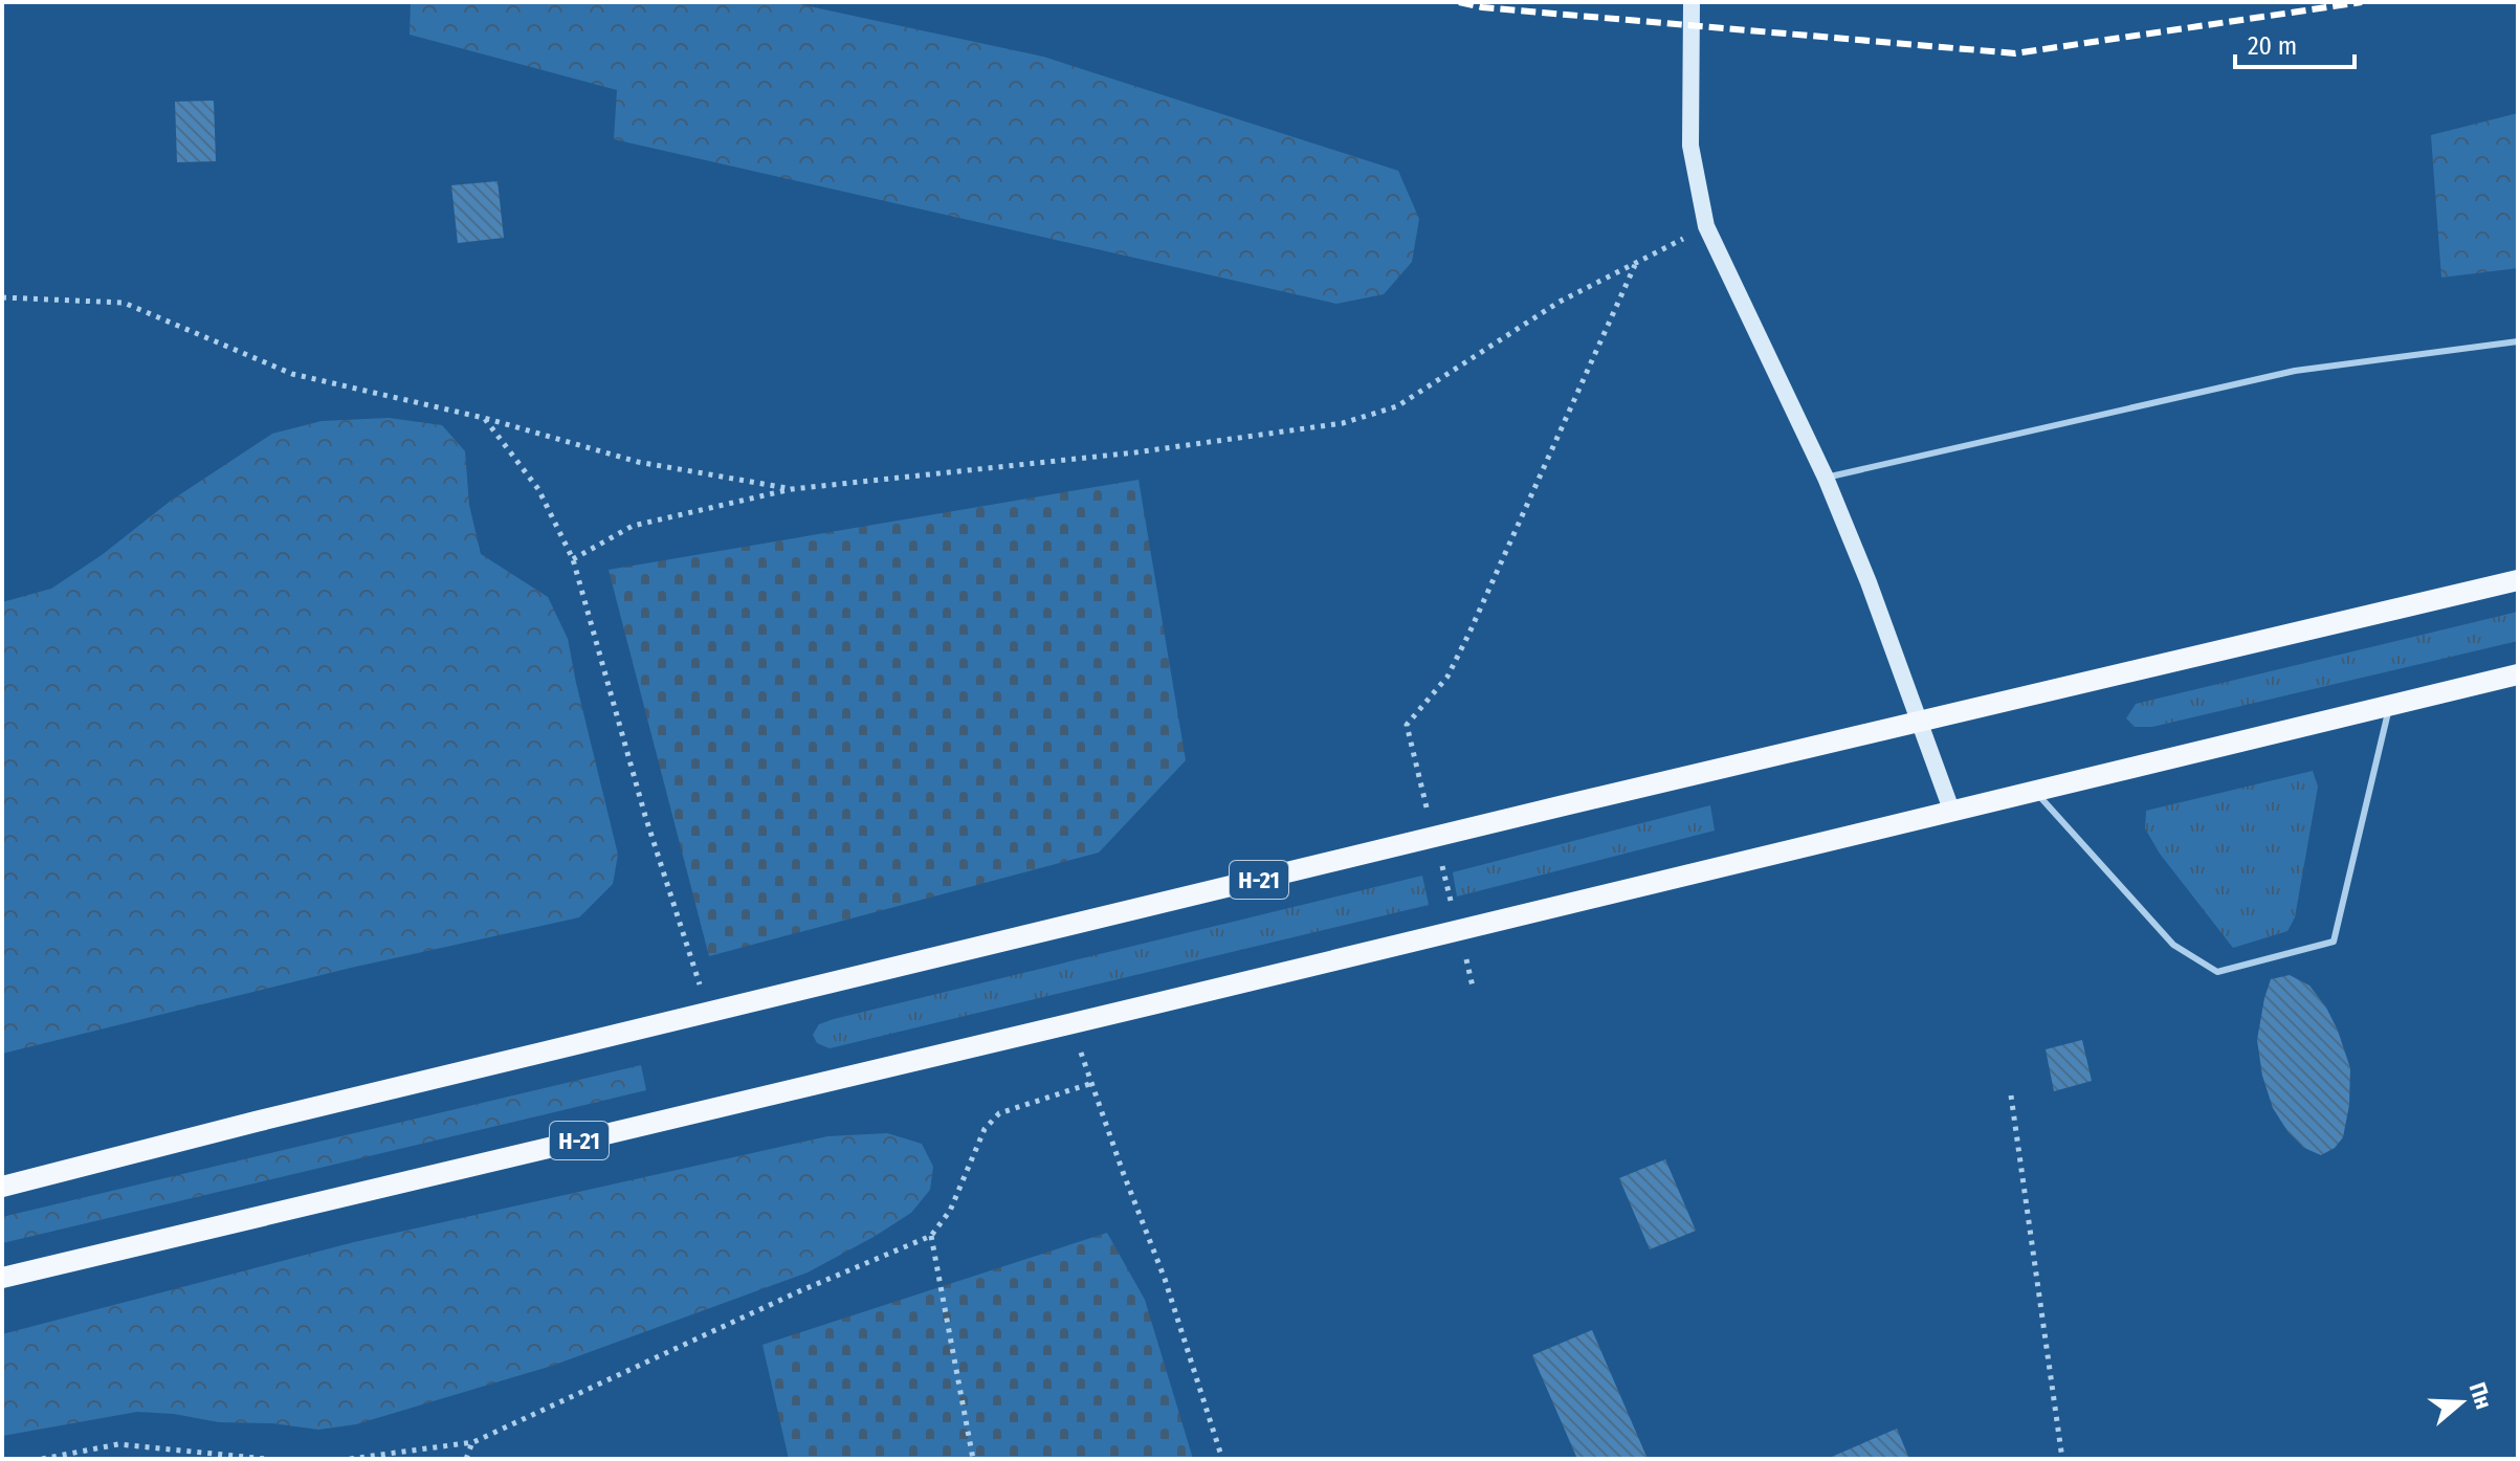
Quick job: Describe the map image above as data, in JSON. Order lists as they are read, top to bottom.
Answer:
{
  "streets": {
    "main road": ["Н-21"]
  },
  "scale_bar": "20 m",
  "north": "right"
}
